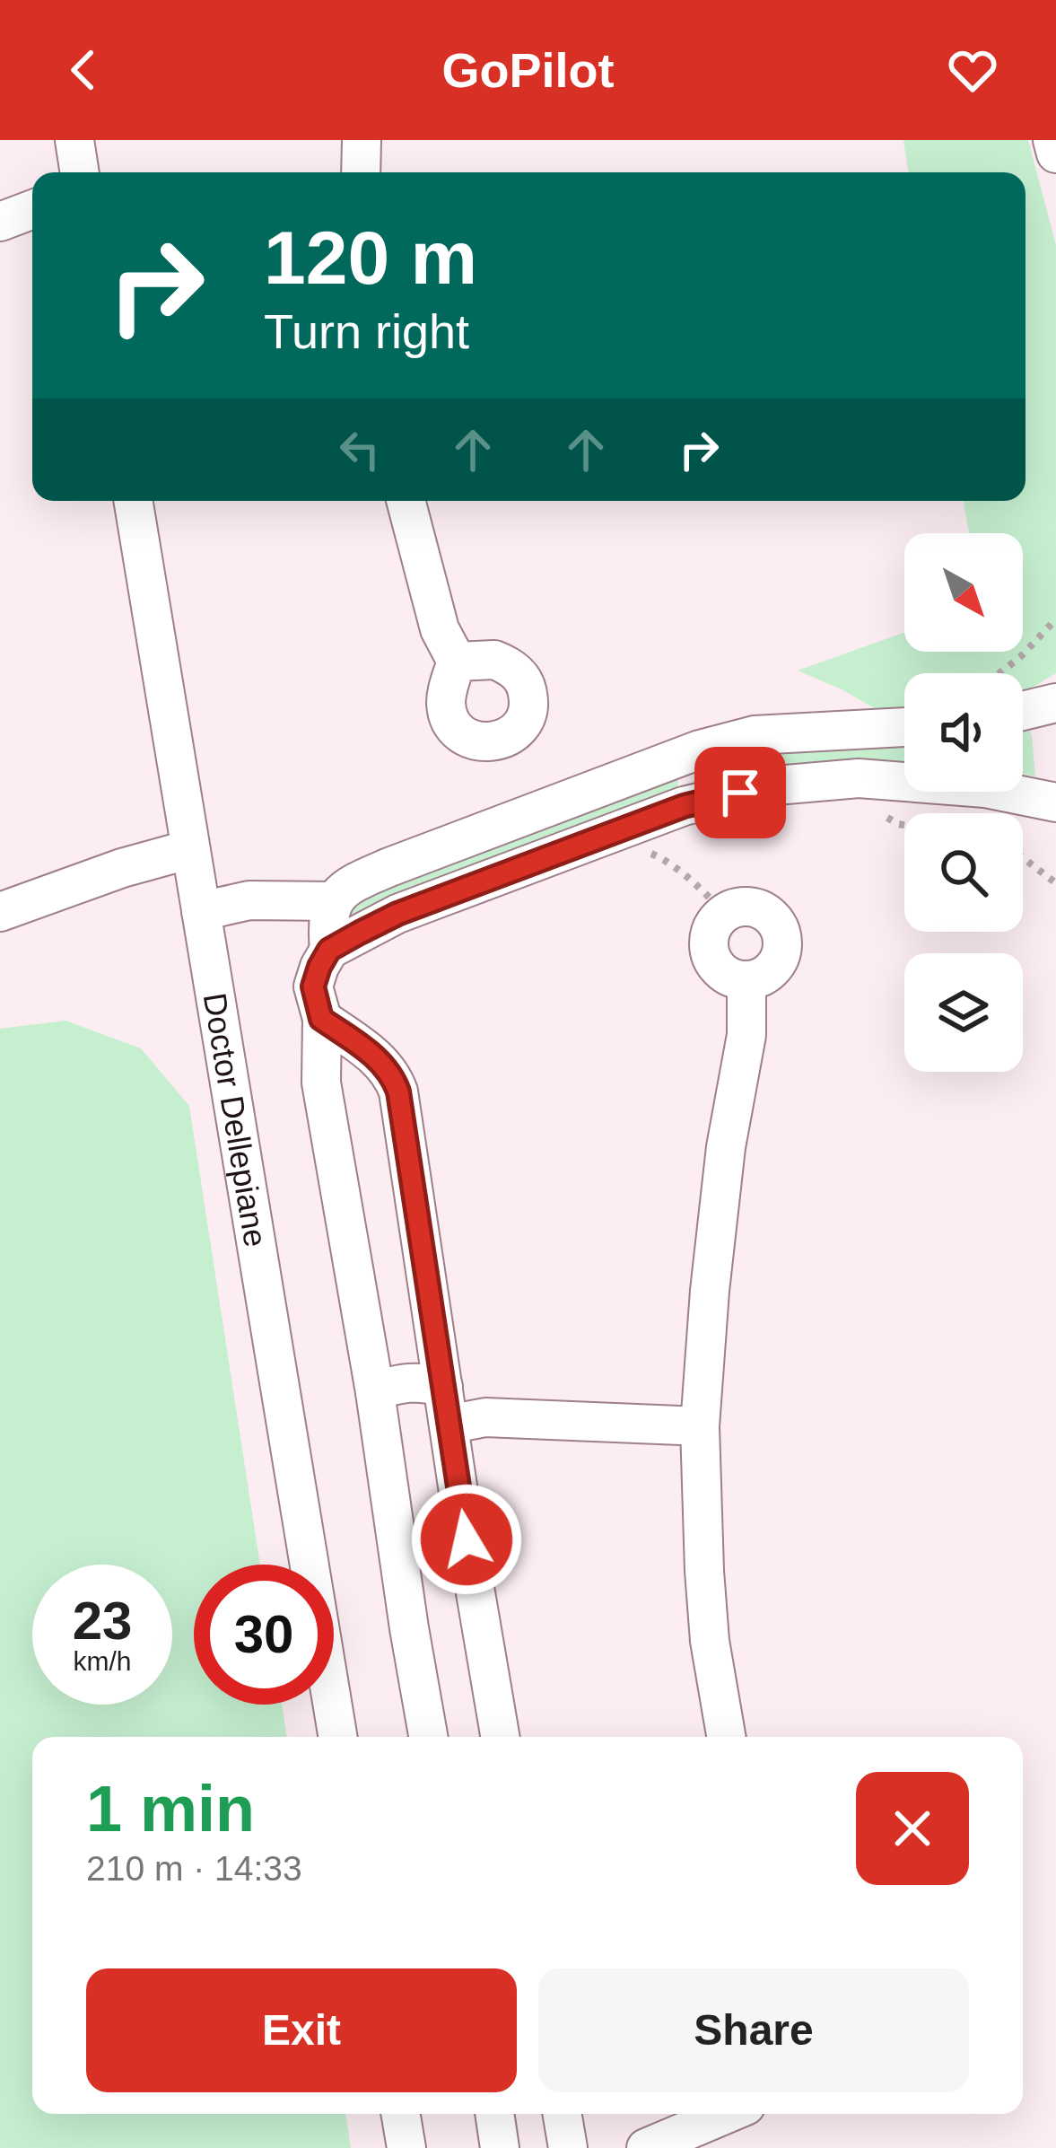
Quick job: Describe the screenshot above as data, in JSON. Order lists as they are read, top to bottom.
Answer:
{
  "streets": {
    "street": ["Doctor Dellepiane"]
  },
  "north": "bottom right",
  "page": {
    "header": "GoPilot",
    "turn": ["120 m", "Turn right"],
    "speed": "23 km/h",
    "limit": "30",
    "heading": ["1 min", "210 m · 14:33"],
    "buttons": ["Exit", "Share"]
  }
}
